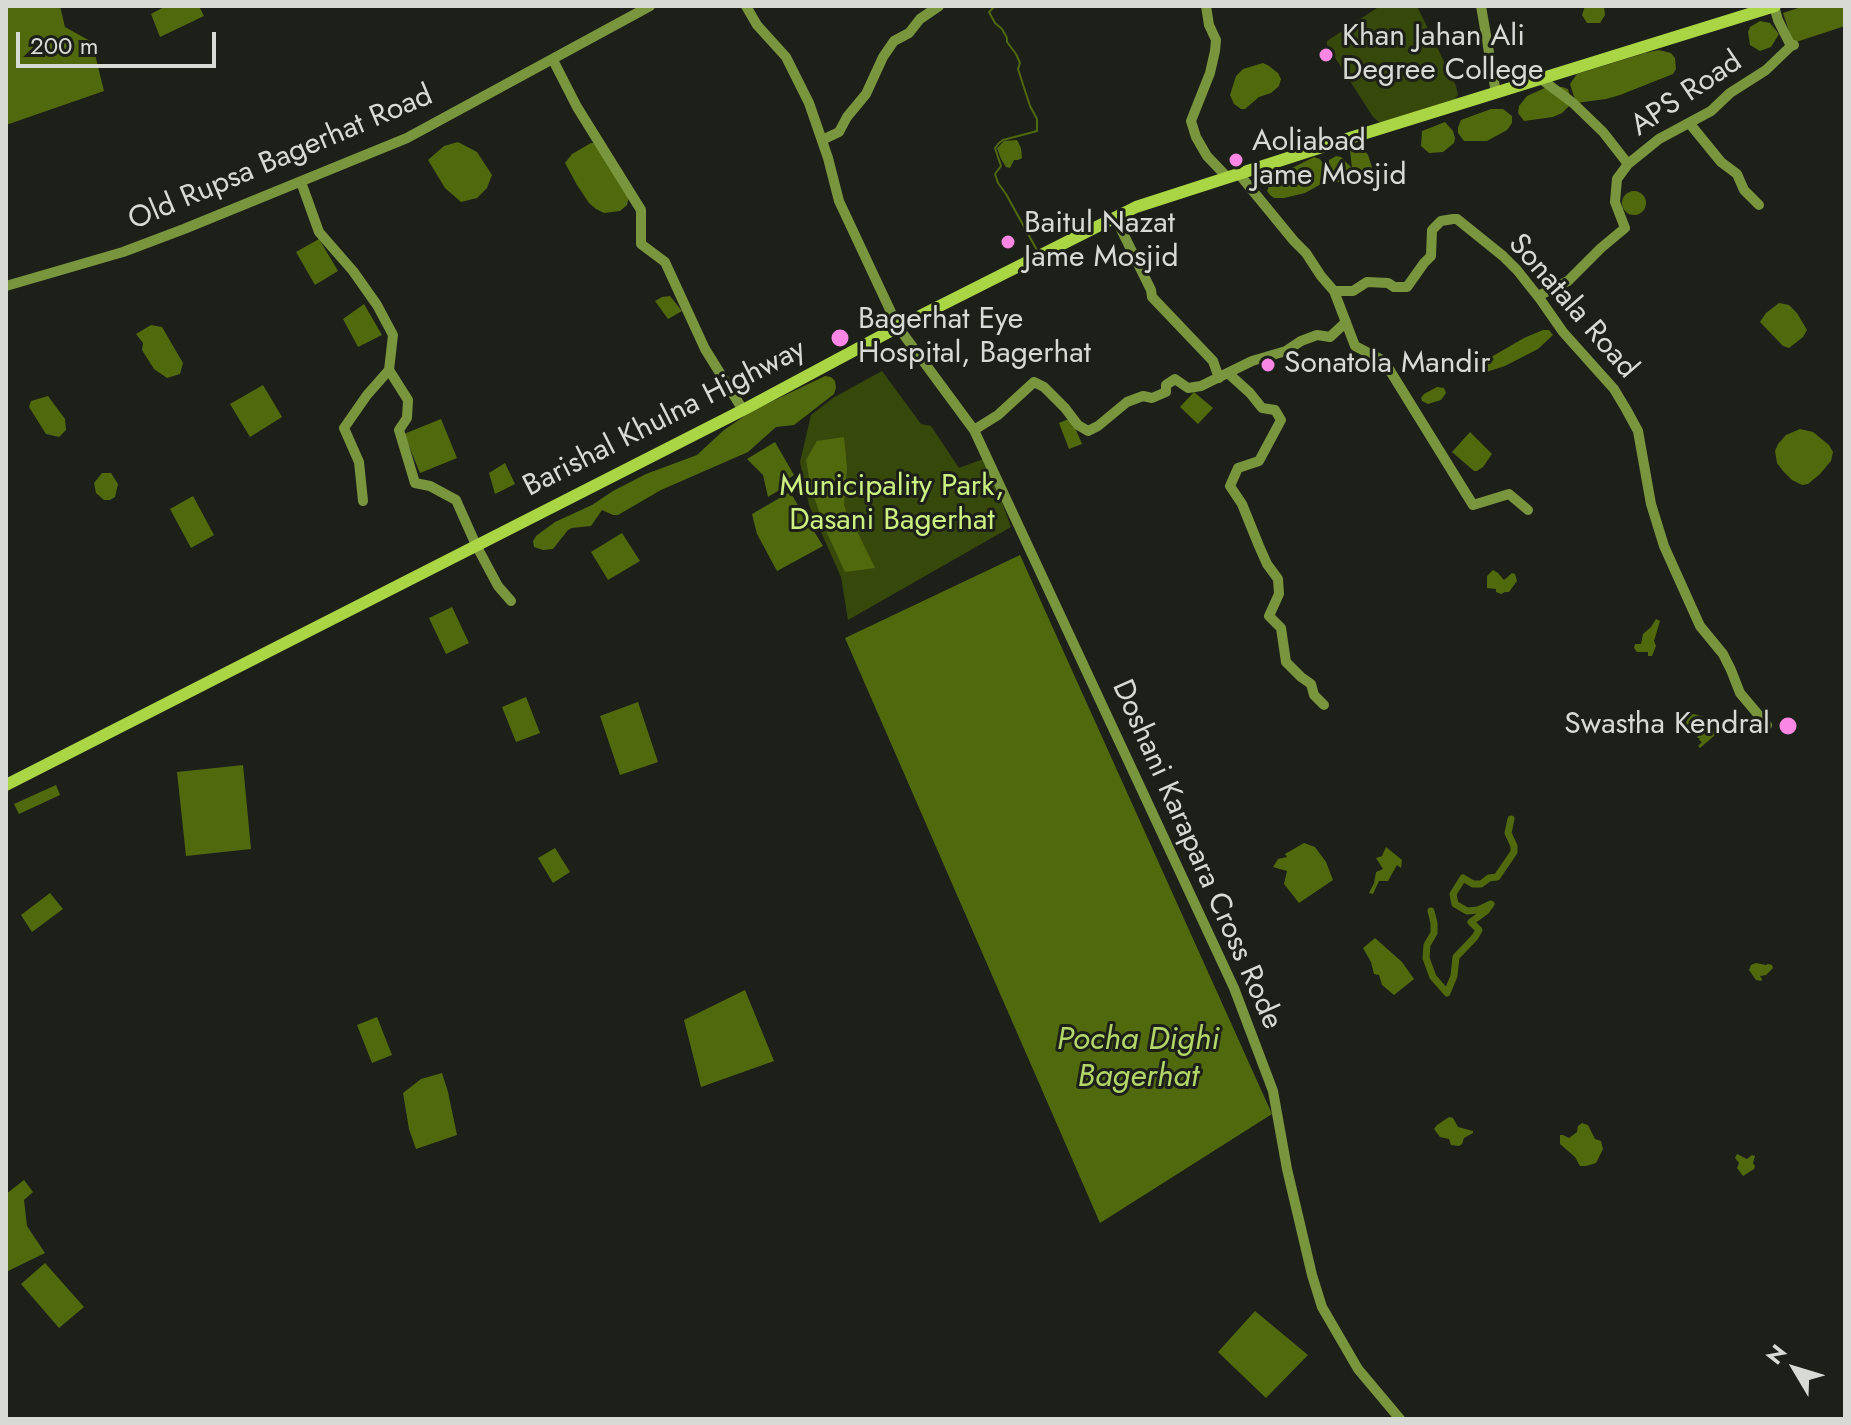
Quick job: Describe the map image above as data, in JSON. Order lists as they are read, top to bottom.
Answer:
{
  "streets": {
    "highway": ["Barishal Khulna Highway"],
    "street": [
      "APS Road",
      "Old Rupsa Bagerhat Road",
      "Sonatala Road",
      "Doshani Karapara Cross Rode"
    ]
  },
  "crossings": [
    ["APS Road", "Barishal Khulna Highway"],
    ["Barishal Khulna Highway", "Doshani Karapara Cross Rode"]
  ],
  "water": ["Pocha Dighi Bagerhat"],
  "parks": ["Municipality Park, Dasani Bagerhat"],
  "places": [
    "Khan Jahan Ali Degree College",
    "Aoliabad Jame Mosjid",
    "Baitul Nazat Jame Mosjid",
    "Bagerhat Eye Hospital, Bagerhat",
    "Sonatola Mandir",
    "Swastha Kendral"
  ],
  "scale_bar": "200 m",
  "north": "top left"
}
